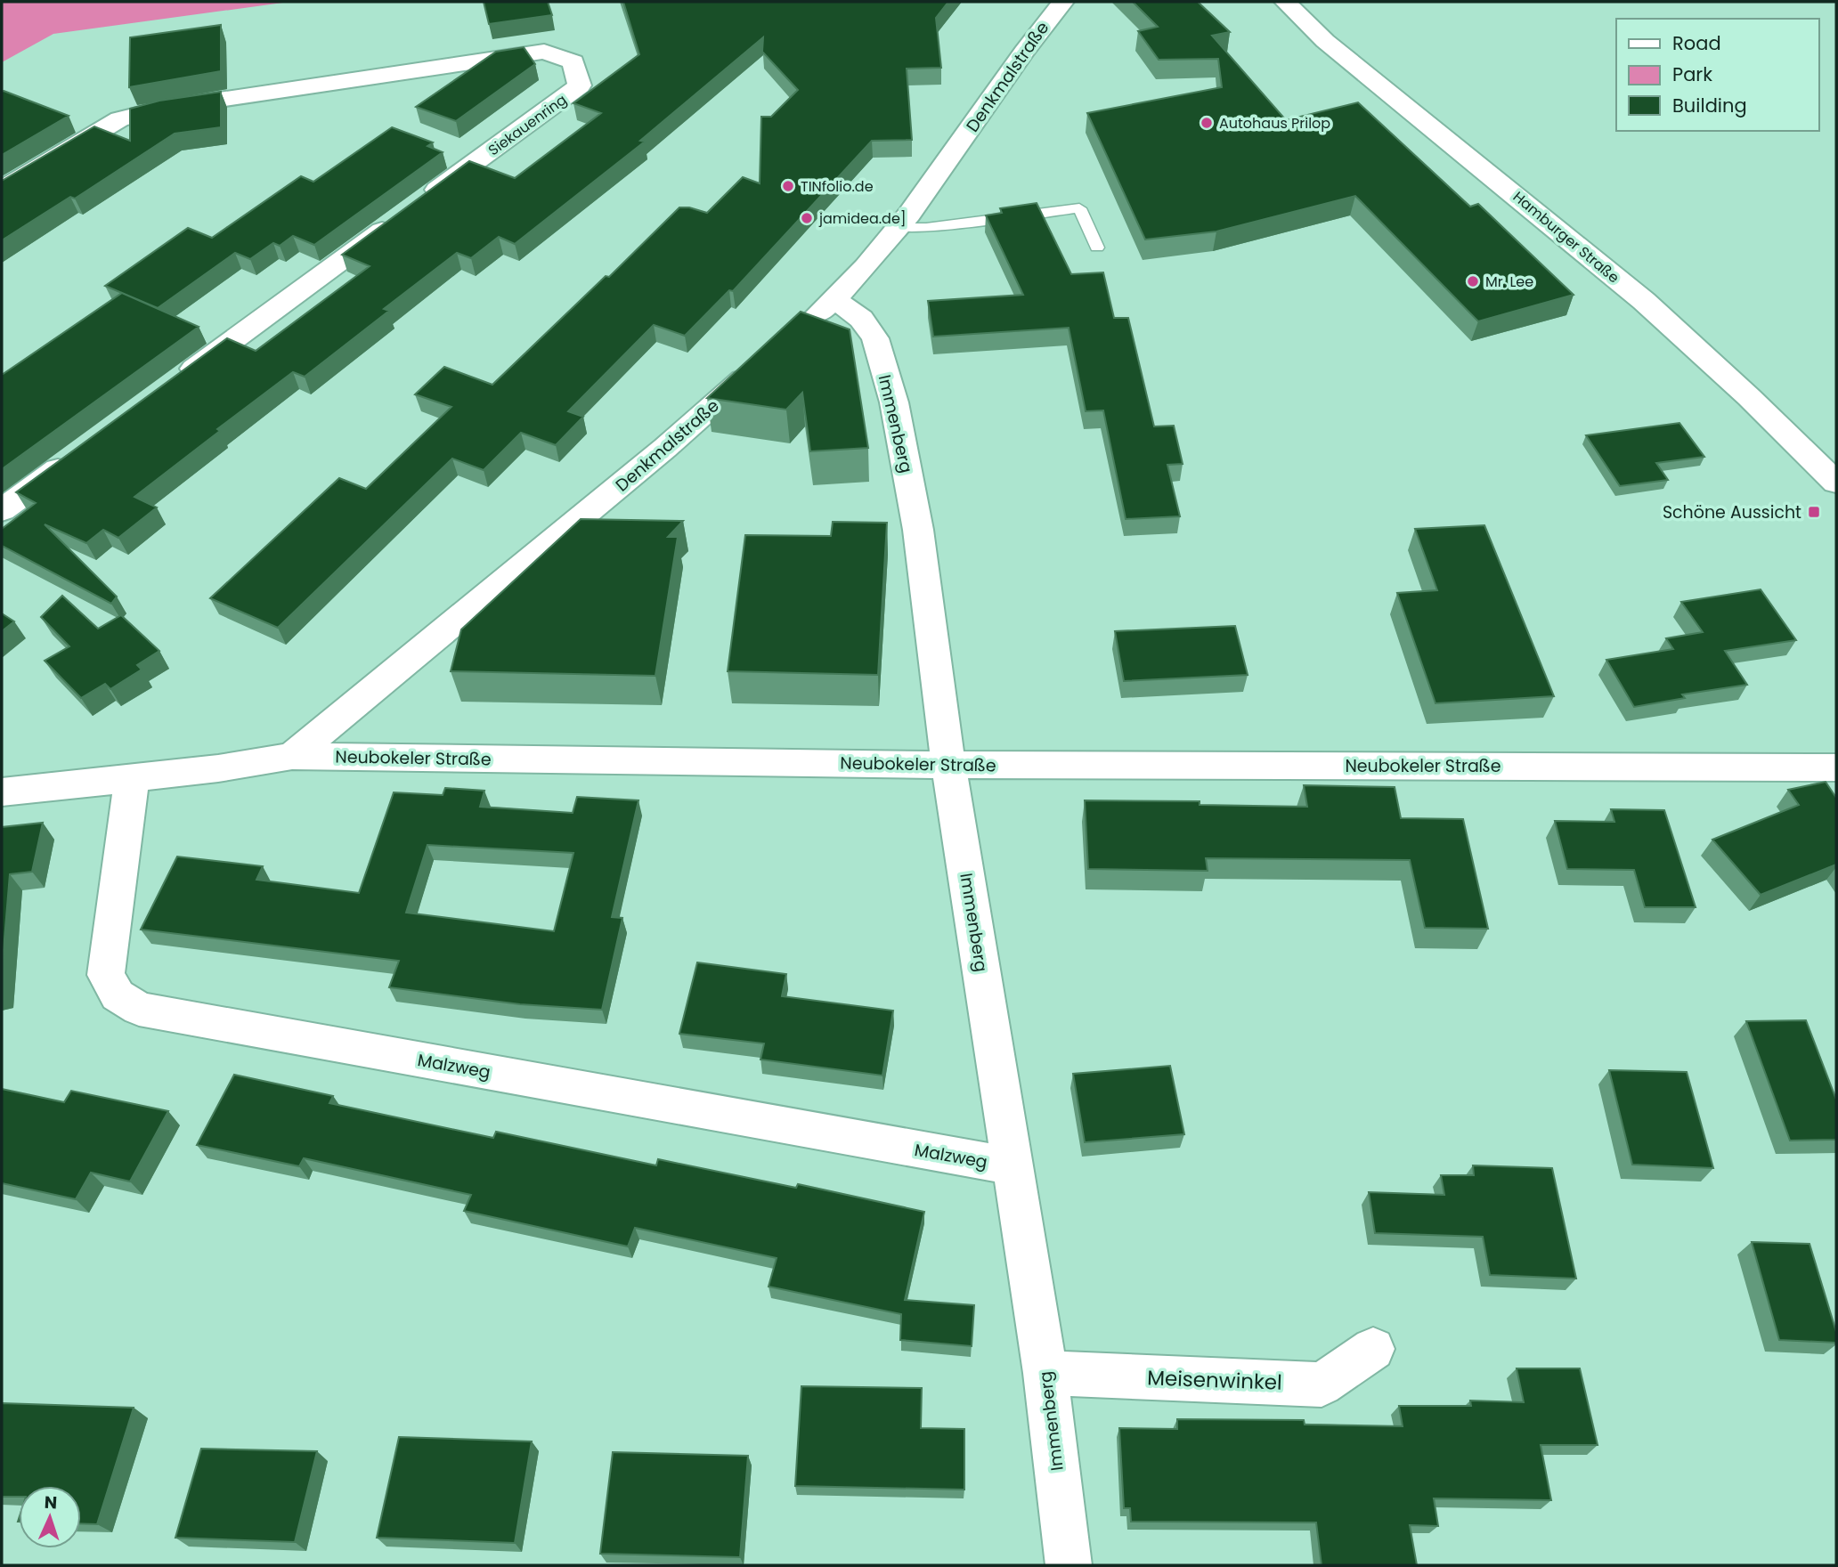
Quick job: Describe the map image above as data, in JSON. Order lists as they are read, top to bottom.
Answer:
{
  "streets": {
    "street": [
      "Denkmalstraße",
      "Siekauenring",
      "Hamburger Straße",
      "Immenberg",
      "Neubokeler Straße",
      "Malzweg",
      "Meisenwinkel"
    ]
  },
  "crossings": [
    ["Denkmalstraße", "Immenberg"],
    ["Denkmalstraße", "Neubokeler Straße"],
    ["Immenberg", "Neubokeler Straße"],
    ["Immenberg", "Malzweg"],
    ["Immenberg", "Meisenwinkel"],
    ["Neubokeler Straße", "Malzweg"]
  ],
  "places": {
    "other": [
      "Autohaus Prilop",
      "TINfolio.de",
      "jamidea.de]",
      "Mr. Lee"
    ],
    "transit": ["Schöne Aussicht"]
  },
  "legend": ["Road", "Park", "Building"],
  "north": "top"
}
